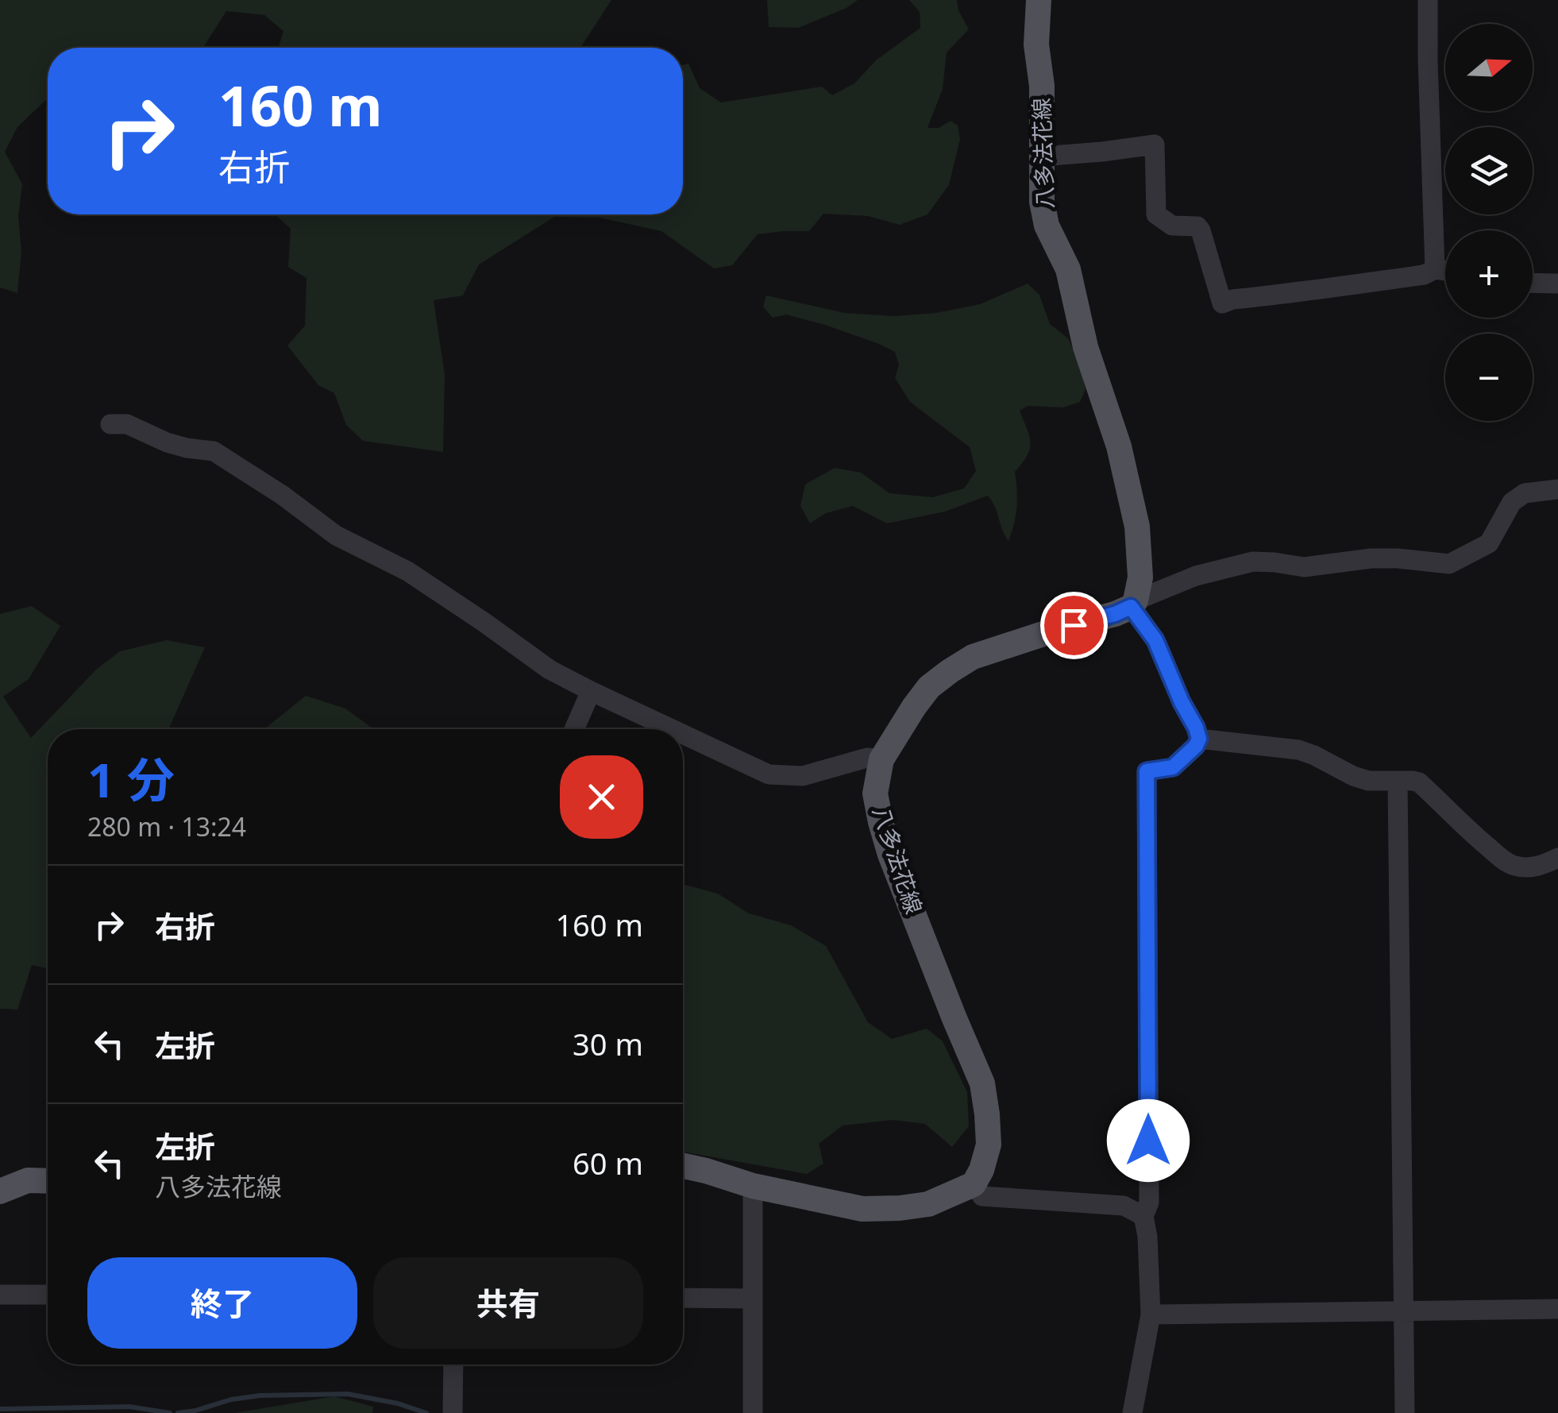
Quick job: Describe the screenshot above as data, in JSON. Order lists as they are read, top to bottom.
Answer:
{
  "streets": {
    "main road": ["八多法花線"]
  },
  "north": "right",
  "page": {
    "map_buttons": ["+", "−"],
    "turn": ["160 m", "右折"],
    "heading": ["1 分", "280 m · 13:24"],
    "list": [
      {
        "name": "右折",
        "value": "160 m"
      },
      {
        "name": "左折",
        "value": "30 m"
      },
      {
        "name": "左折",
        "note": "八多法花線",
        "value": "60 m"
      }
    ],
    "buttons": ["終了", "共有"]
  }
}
